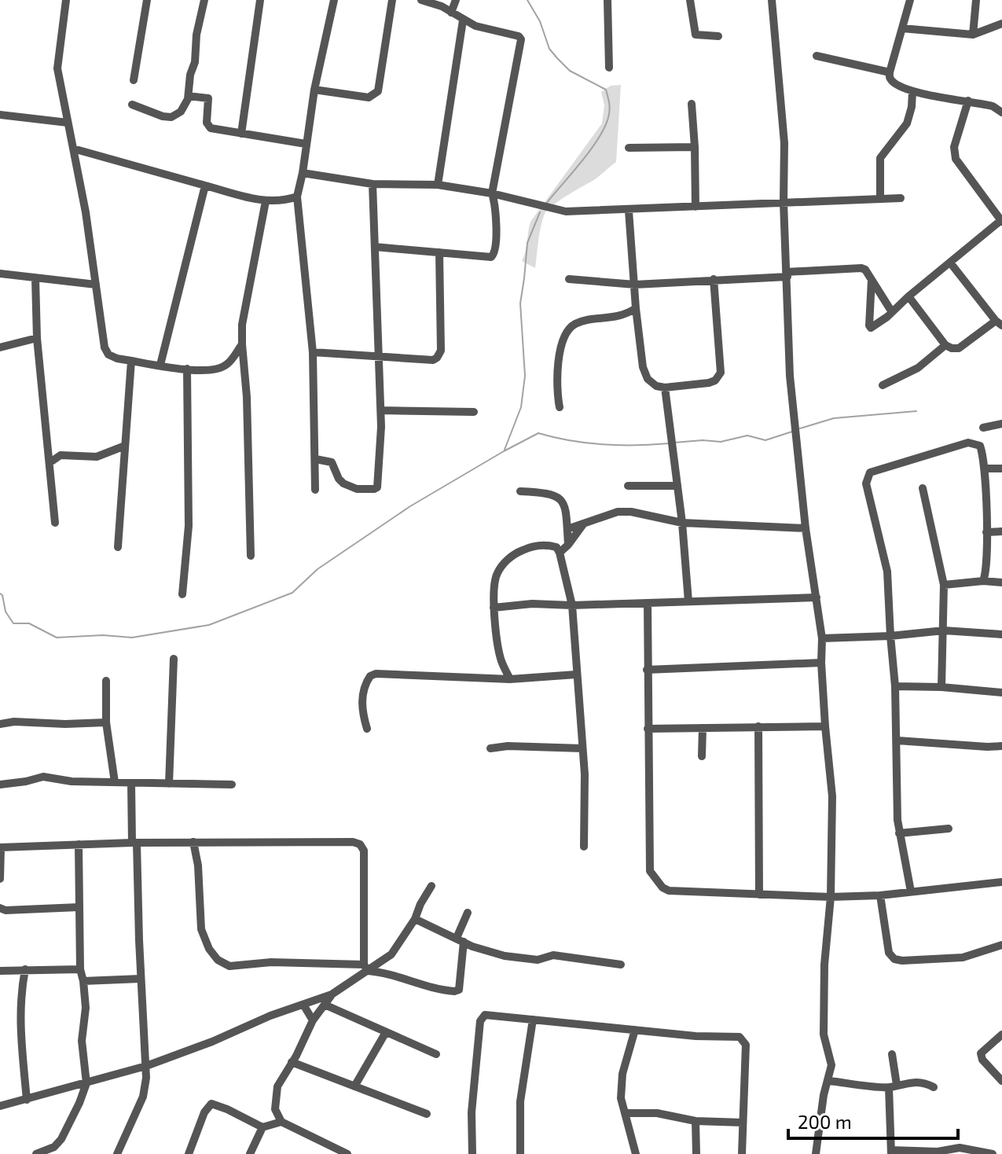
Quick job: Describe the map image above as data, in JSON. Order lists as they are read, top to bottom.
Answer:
{
  "scale_bar": "200 m"
}
